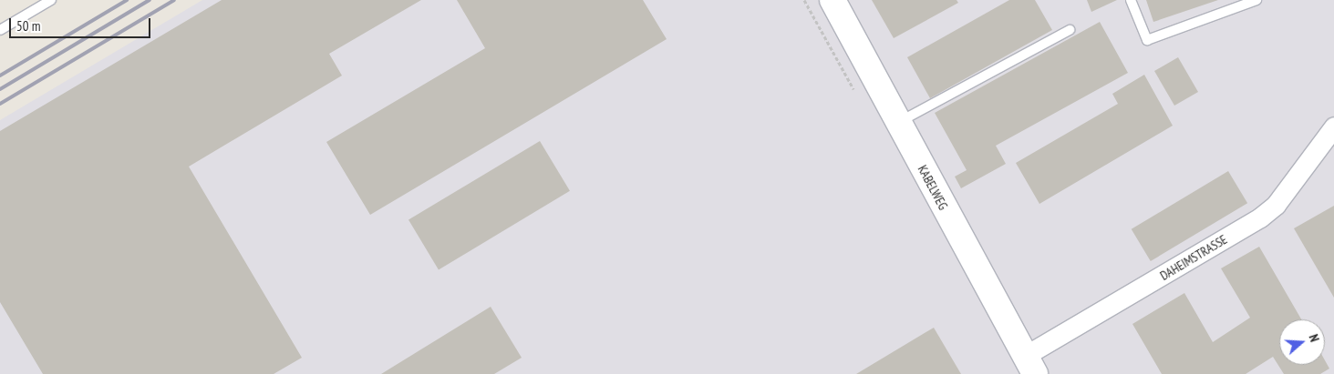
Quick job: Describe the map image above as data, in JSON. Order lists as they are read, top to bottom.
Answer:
{
  "streets": {
    "street": ["KABELWEG", "DAHEIMSTRASSE"]
  },
  "crossings": [
    ["KABELWEG", "DAHEIMSTRASSE"]
  ],
  "scale_bar": "50 m",
  "north": "right"
}
